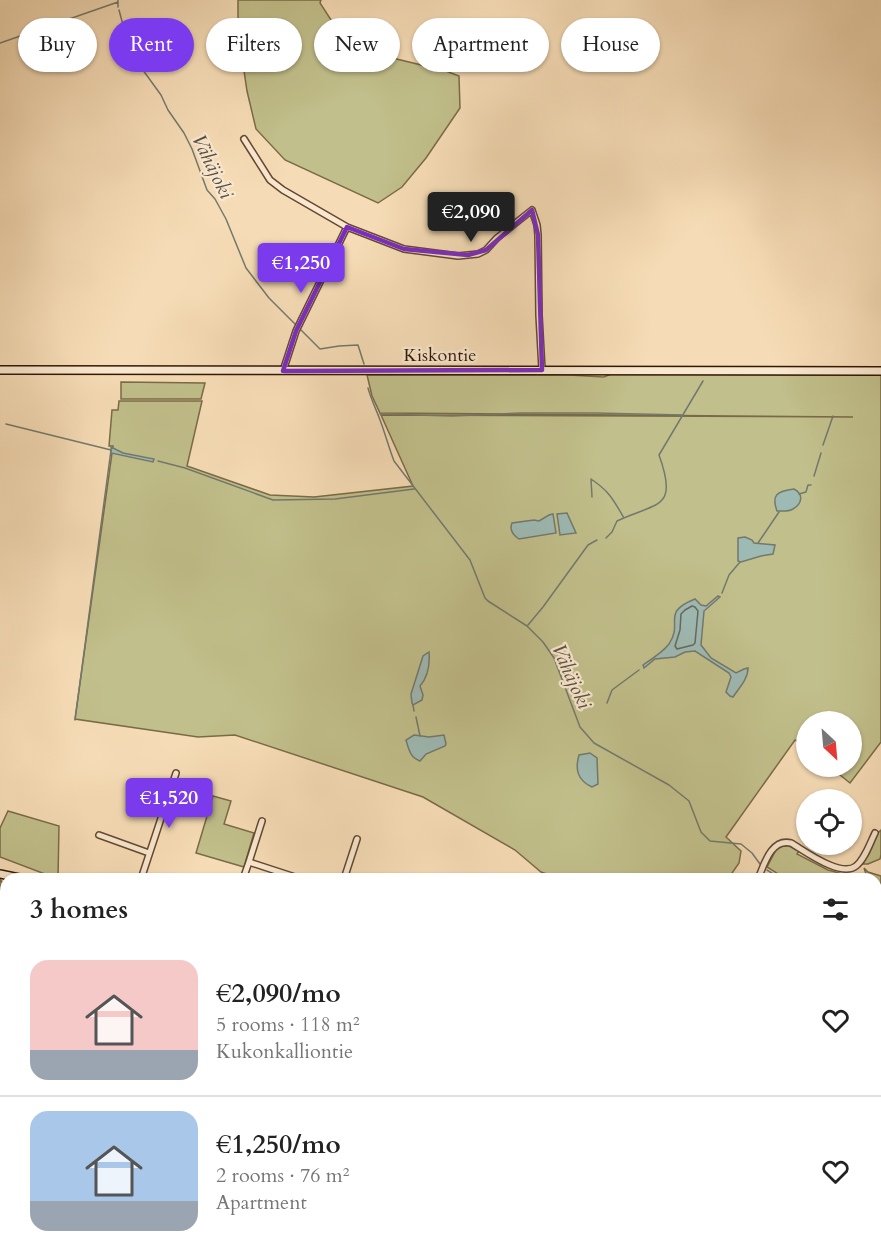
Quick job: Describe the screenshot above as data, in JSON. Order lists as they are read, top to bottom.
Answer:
{
  "streets": {
    "main road": ["Kiskontie"]
  },
  "water": ["Vähäjoki"],
  "north": "bottom right",
  "page": {
    "chip": [
      "Buy",
      "Rent",
      "Filters",
      "New",
      "Apartment",
      "House"
    ],
    "price": ["€2,090", "€1,250", "€1,520"],
    "heading": "3 homes",
    "list": [
      {
        "name": "€2,090/mo",
        "note": "5 rooms · 118 m² · Kukonkalliontie"
      },
      {
        "name": "€1,250/mo",
        "note": "2 rooms · 76 m² · Apartment"
      }
    ]
  }
}
